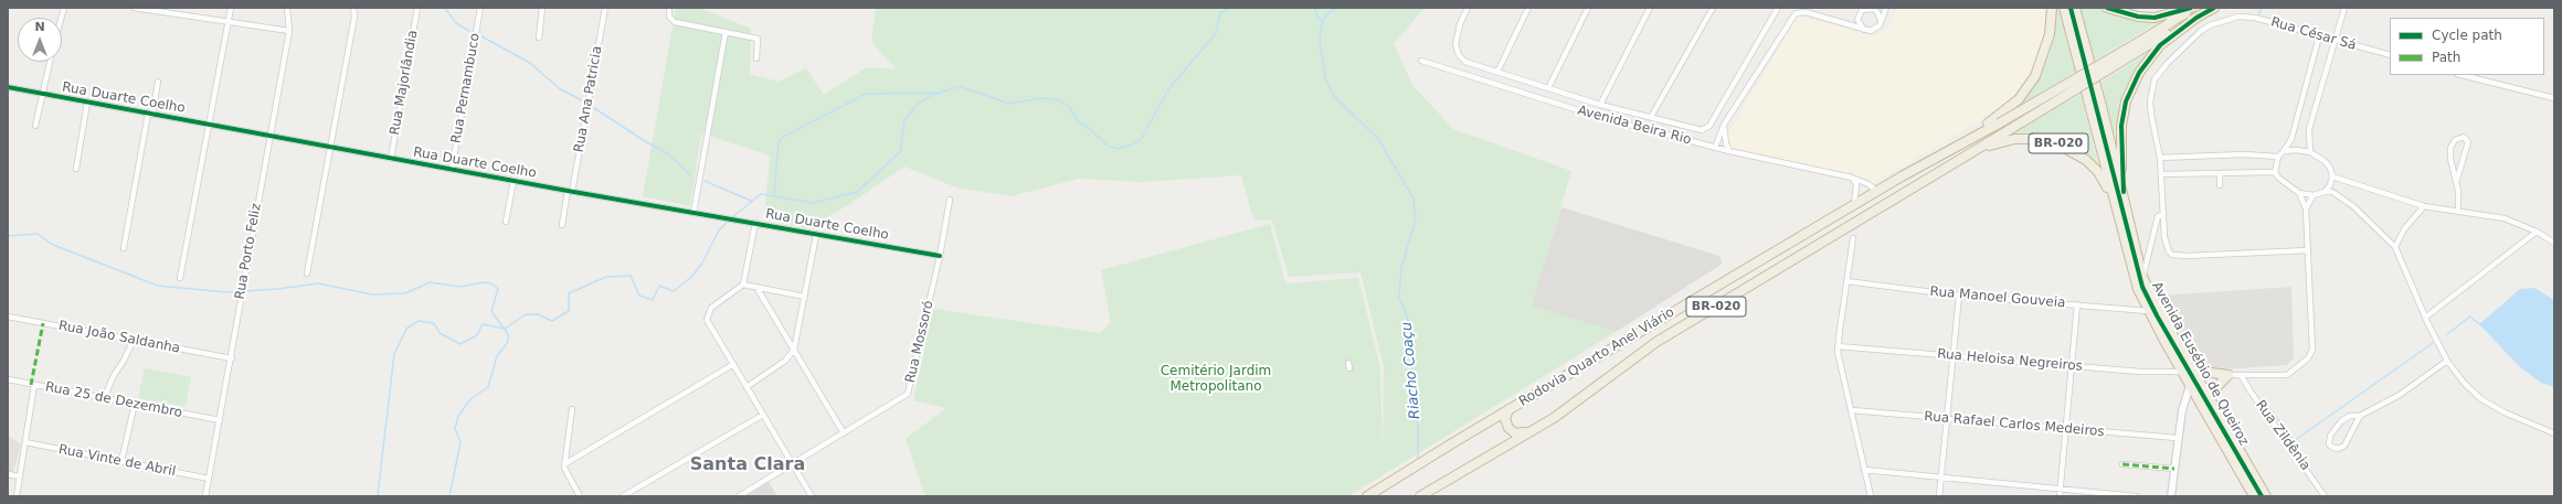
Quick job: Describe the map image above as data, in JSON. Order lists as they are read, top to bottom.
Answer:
{
  "streets": {
    "highway": ["BR-020", "Rodovia Quarto Anel Viário", "Avenida Eusébio de Queiroz"],
    "street": [
      "Rua César Sá",
      "Rua Majorlândia",
      "Rua Pernambuco",
      "Rua Duarte Coelho",
      "Rua Ana Patricia",
      "Avenida Beira Rio",
      "Rua Porto Feliz",
      "Rua Manoel Gouveia",
      "Rua João Saldanha",
      "Rua Mossoró",
      "Rua Heloisa Negreiros",
      "Rua 25 de Dezembro",
      "Rua Rafael Carlos Medeiros",
      "Rua Zildênia",
      "Rua Vinte de Abril"
    ]
  },
  "crossings": [
    ["Rua Majorlândia", "Rua Duarte Coelho"],
    ["Rua Pernambuco", "Rua Duarte Coelho"],
    ["Rua Duarte Coelho", "Rua Ana Patricia"],
    ["Rua Duarte Coelho", "Rua Porto Feliz"],
    ["Rua Duarte Coelho", "Rua Mossoró"],
    ["Avenida Beira Rio", "Rodovia Quarto Anel Viário"],
    ["BR-020", "Rodovia Quarto Anel Viário"],
    ["BR-020", "Avenida Eusébio de Queiroz"],
    ["Rua Porto Feliz", "Rua João Saldanha"],
    ["Rua Porto Feliz", "Rua 25 de Dezembro"],
    ["Rua Porto Feliz", "Rua Vinte de Abril"],
    ["Rua Manoel Gouveia", "Avenida Eusébio de Queiroz"],
    ["Rua Heloisa Negreiros", "Avenida Eusébio de Queiroz"]
  ],
  "districts": ["Santa Clara"],
  "water": ["Riacho Coaçu"],
  "parks": ["Cemitério Jardim Metropolitano"],
  "legend": ["Cycle path", "Path"],
  "north": "top"
}
